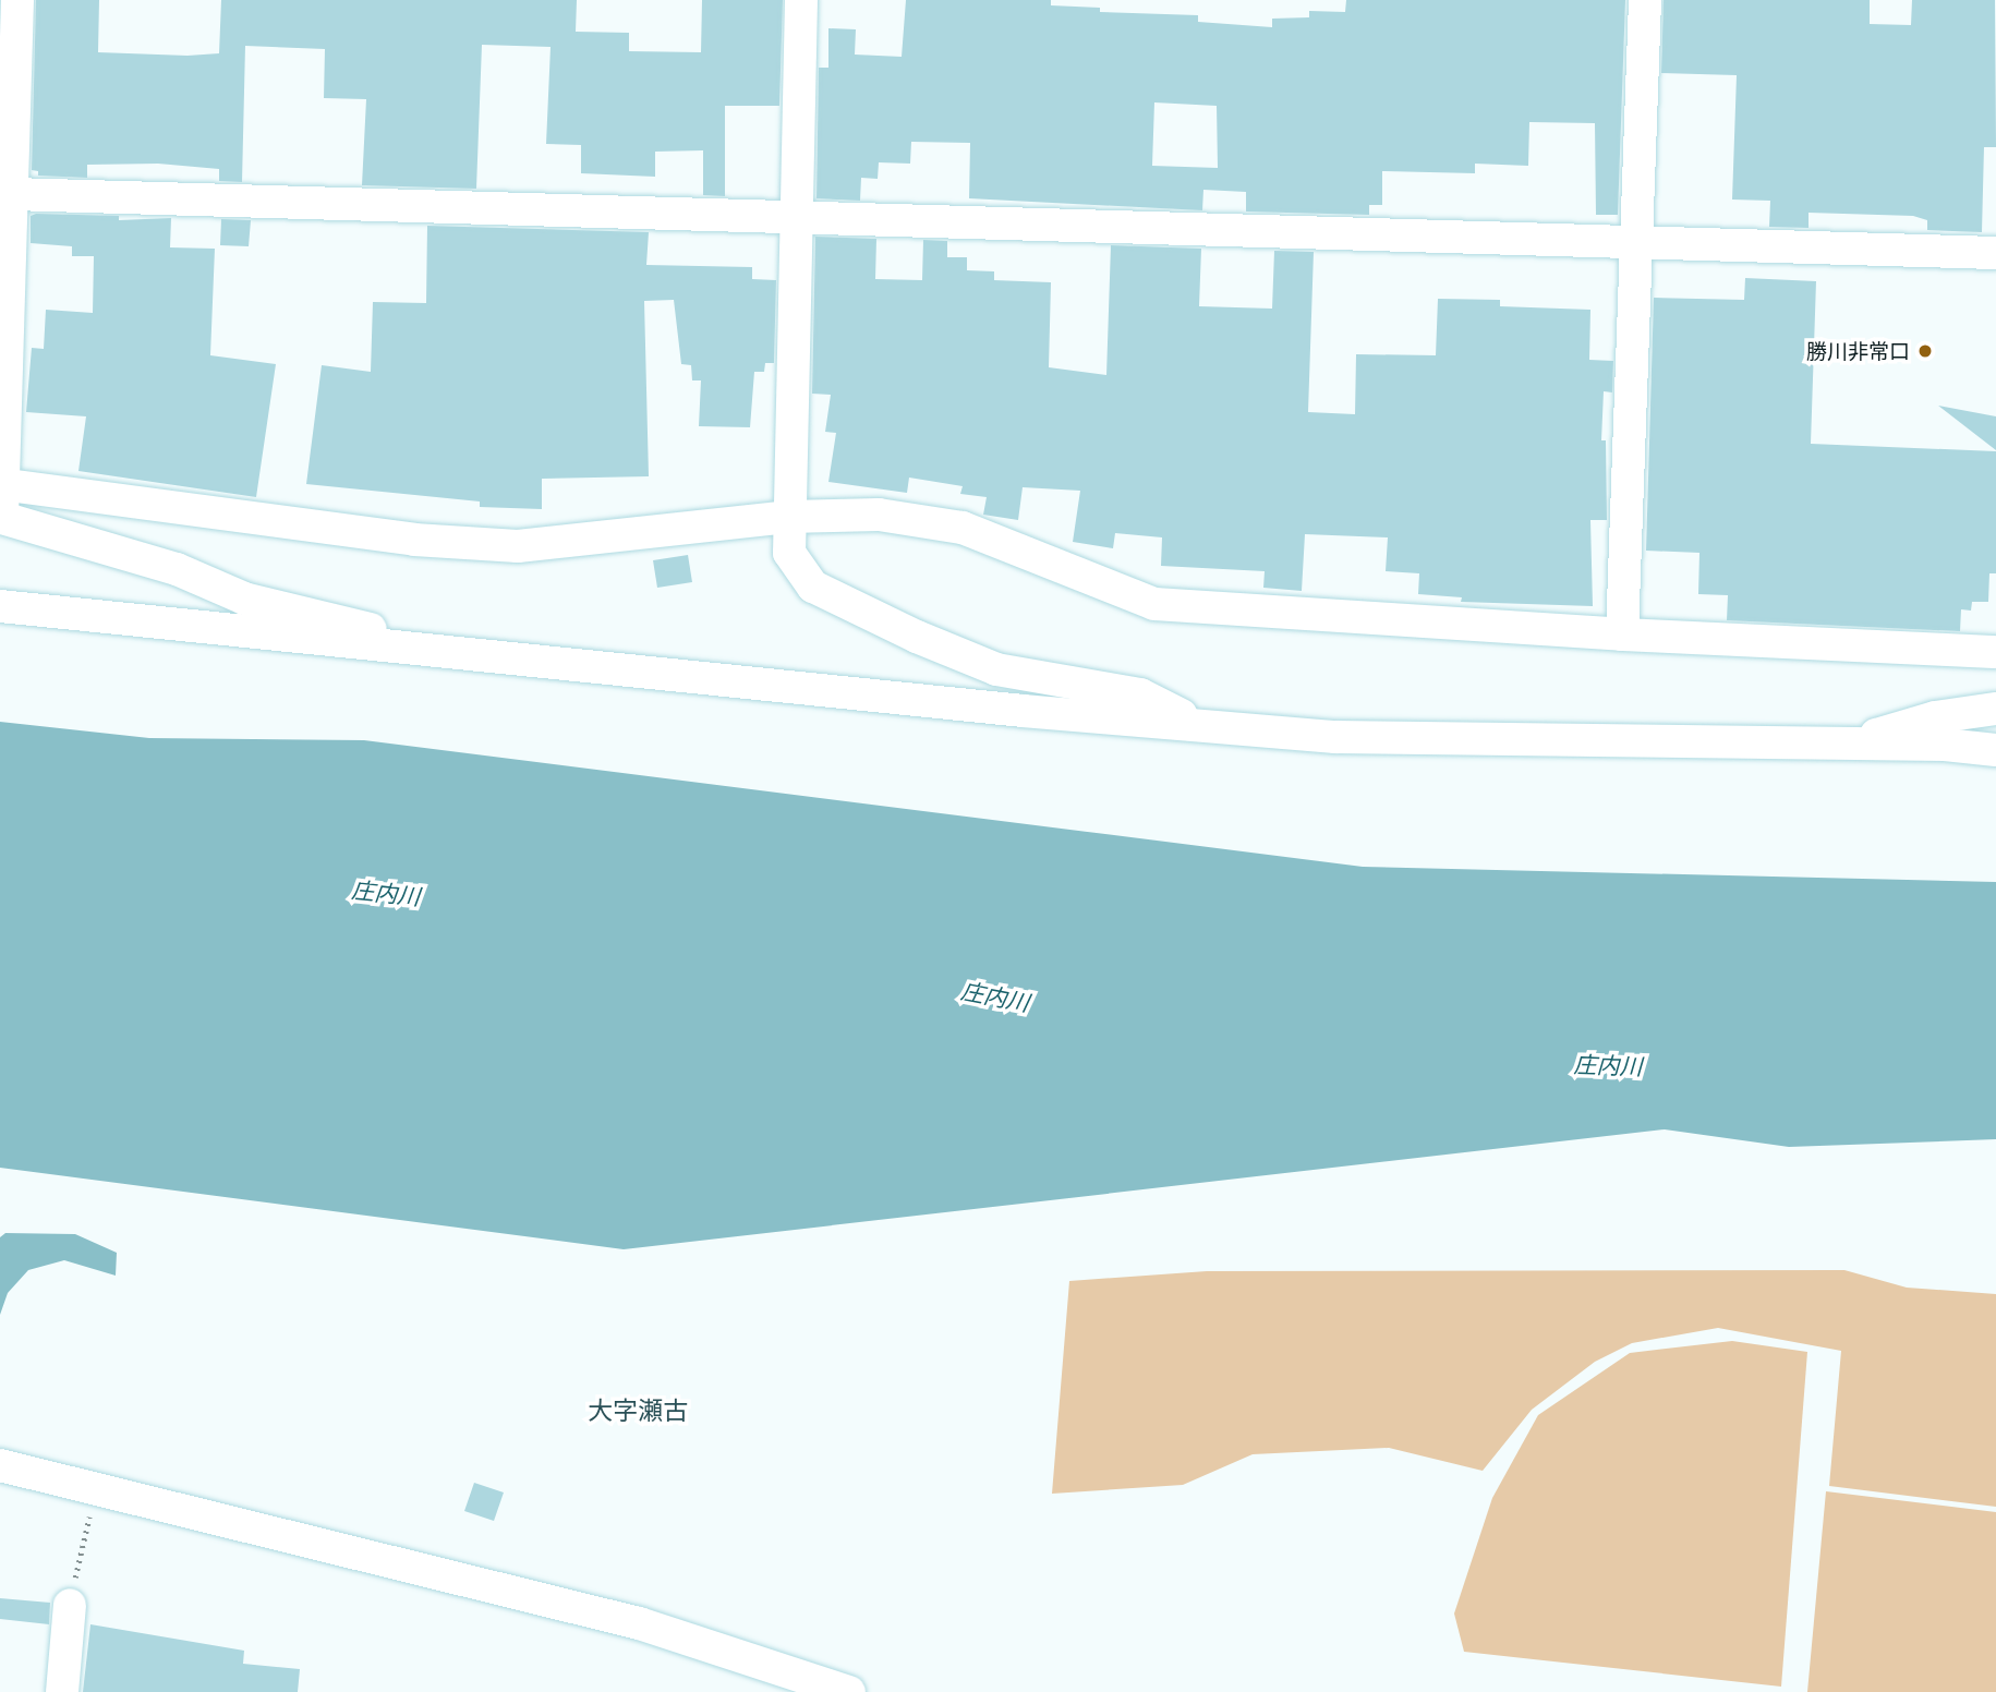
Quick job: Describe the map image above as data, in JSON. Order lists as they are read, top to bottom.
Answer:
{
  "districts": ["大字瀬古"],
  "water": ["庄内川"],
  "places": ["勝川非常口"]
}
